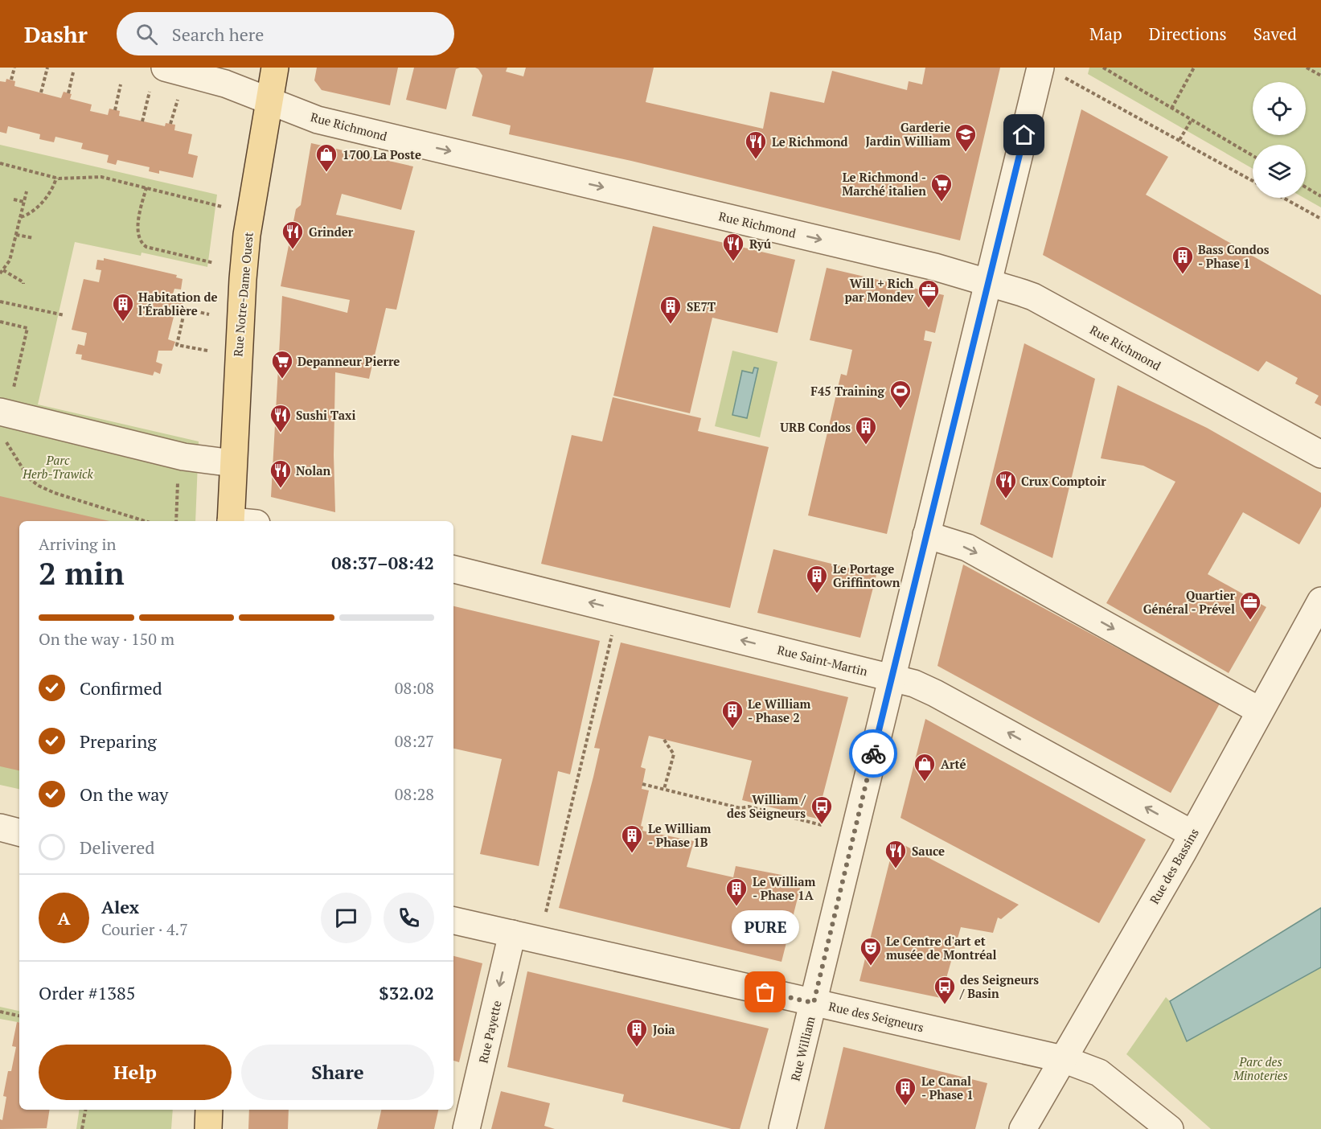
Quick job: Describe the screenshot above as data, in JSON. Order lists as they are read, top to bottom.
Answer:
{
  "streets": {
    "main road": ["Rue Notre-Dame Ouest"],
    "street": [
      "Rue Richmond",
      "Rue Saint-Martin",
      "Rue des Bassins",
      "Rue des Seigneurs",
      "Rue Payette",
      "Rue William"
    ]
  },
  "crossings": [
    ["Rue Richmond", "Rue Notre-Dame Ouest"],
    ["Rue Richmond", "Rue William"],
    ["Rue Saint-Martin", "Rue des Bassins"],
    ["Rue Saint-Martin", "Rue William"],
    ["Rue des Bassins", "Rue des Seigneurs"],
    ["Rue des Seigneurs", "Rue Payette"],
    ["Rue des Seigneurs", "Rue William"]
  ],
  "one_way": ["Rue Richmond", "Rue Payette"],
  "parks": ["Parc Herb-Trawick", "Parc des Minoteries"],
  "places": {
    "school or university": ["Garderie Jardin William"],
    "restaurant": [
      "Le Richmond",
      "Grinder",
      "Ryú",
      "Sushi Taxi",
      "Nolan",
      "Crux Comptoir",
      "Sauce"
    ],
    "shop": ["1700 La Poste", "Arté"],
    "supermarket": ["Le Richmond - Marché italien", "Depanneur Pierre"],
    "building": [
      "Bass Condos - Phase 1",
      "Habitation de l'Érablière",
      "SE7T",
      "URB Condos",
      "Le Portage Griffintown",
      "Le William - Phase 2",
      "Le William - Phase 1B",
      "Le William - Phase 1A",
      "Joia",
      "Le Canal - Phase 1"
    ],
    "office": ["Will + Rich par Mondev", "Quartier Général - Prével"],
    "sports": ["F45 Training"],
    "bus stop": ["William / des Seigneurs", "des Seigneurs / Basin"],
    "theatre": ["Le Centre d'art et musée de Montréal"],
    "other": ["PURE"]
  },
  "page": {
    "header": "Dashr",
    "search": "Search here",
    "nav": ["Map", "Directions", "Saved"],
    "heading": ["2 min", "Arriving in", "08:37–08:42"],
    "panel": [
      "Alex",
      "Courier · 4.7",
      "Order #1385",
      "$32.02"
    ],
    "bar": "On the way · 150 m",
    "list": [
      ["Confirmed", "08:08"],
      ["Preparing", "08:27"],
      ["On the way", "08:28"],
      "Delivered"
    ],
    "round": "A",
    "bubble": "PURE",
    "buttons": ["Help", "Share"]
  }
}
